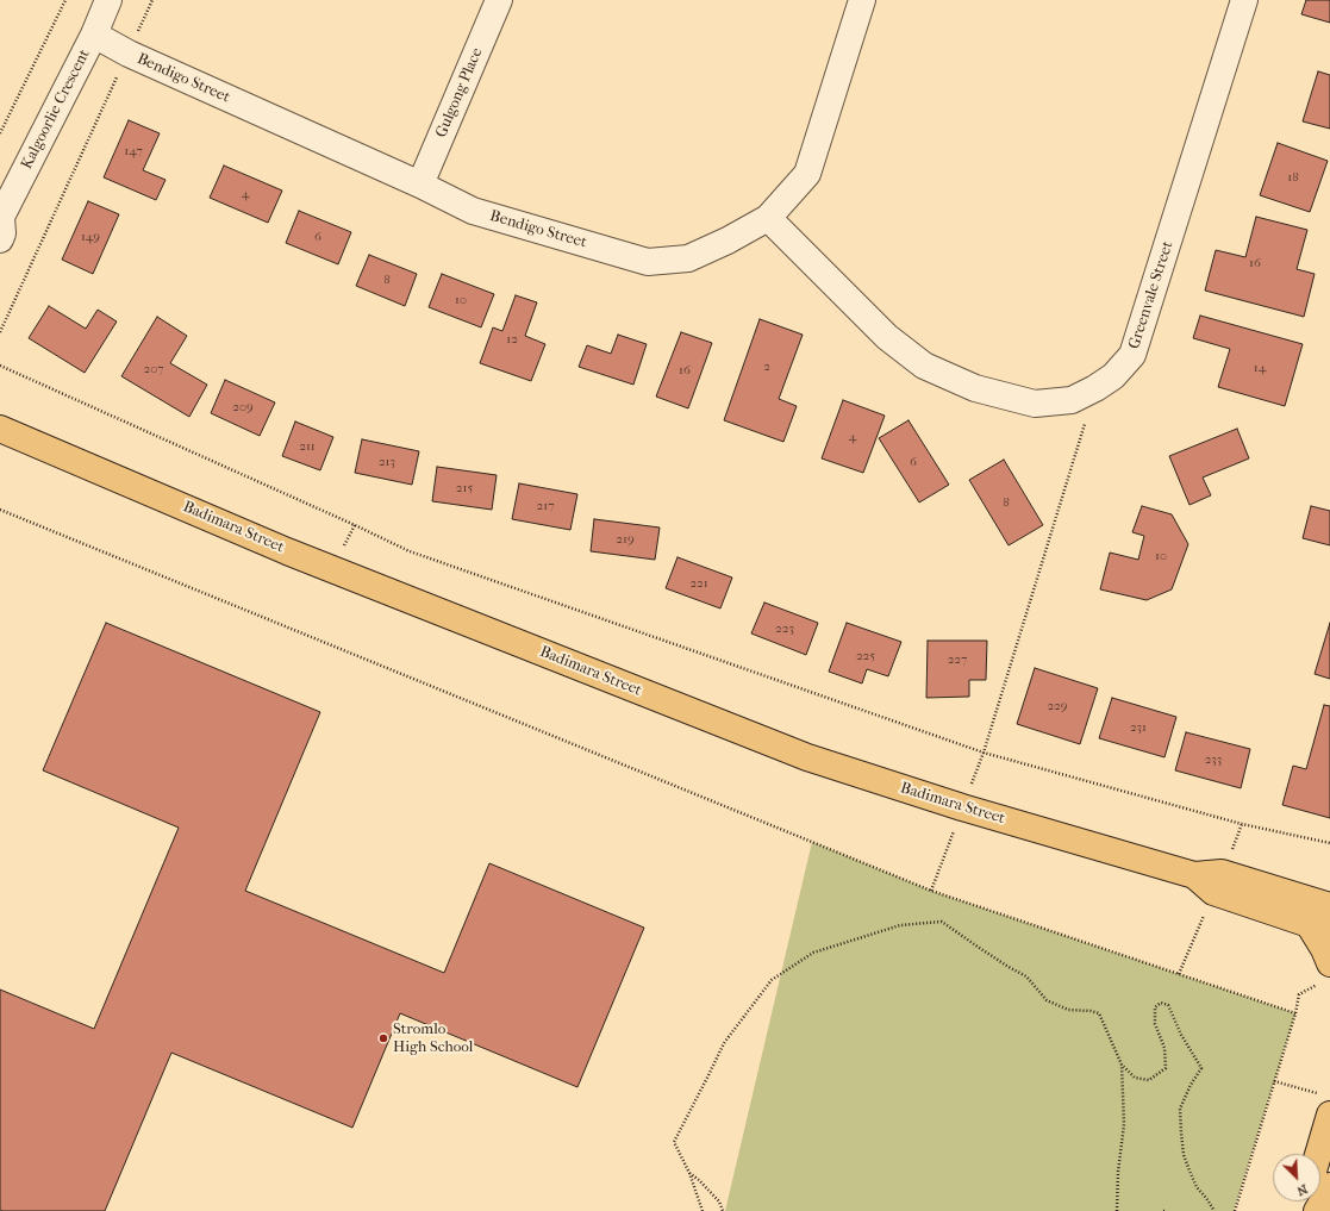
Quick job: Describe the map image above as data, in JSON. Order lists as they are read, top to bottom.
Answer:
{
  "streets": {
    "main road": ["Badimara Street"],
    "street": [
      "Bendigo Street",
      "Gulgong Place",
      "Kalgoorlie Crescent",
      "Greenvale Street"
    ]
  },
  "crossings": [
    ["Bendigo Street", "Gulgong Place"],
    ["Bendigo Street", "Kalgoorlie Crescent"],
    ["Bendigo Street", "Greenvale Street"]
  ],
  "places": ["Stromlo High School"],
  "house_numbers": [
    "147",
    "18",
    "4",
    "149",
    "6",
    "16",
    "8",
    "10",
    "12",
    "2",
    "14",
    "207",
    "16",
    "209",
    "4",
    "211",
    "213",
    "6",
    "215",
    "8",
    "217",
    "219",
    "10",
    "221",
    "223",
    "225",
    "227",
    "229",
    "231",
    "233"
  ],
  "north": "bottom right"
}
